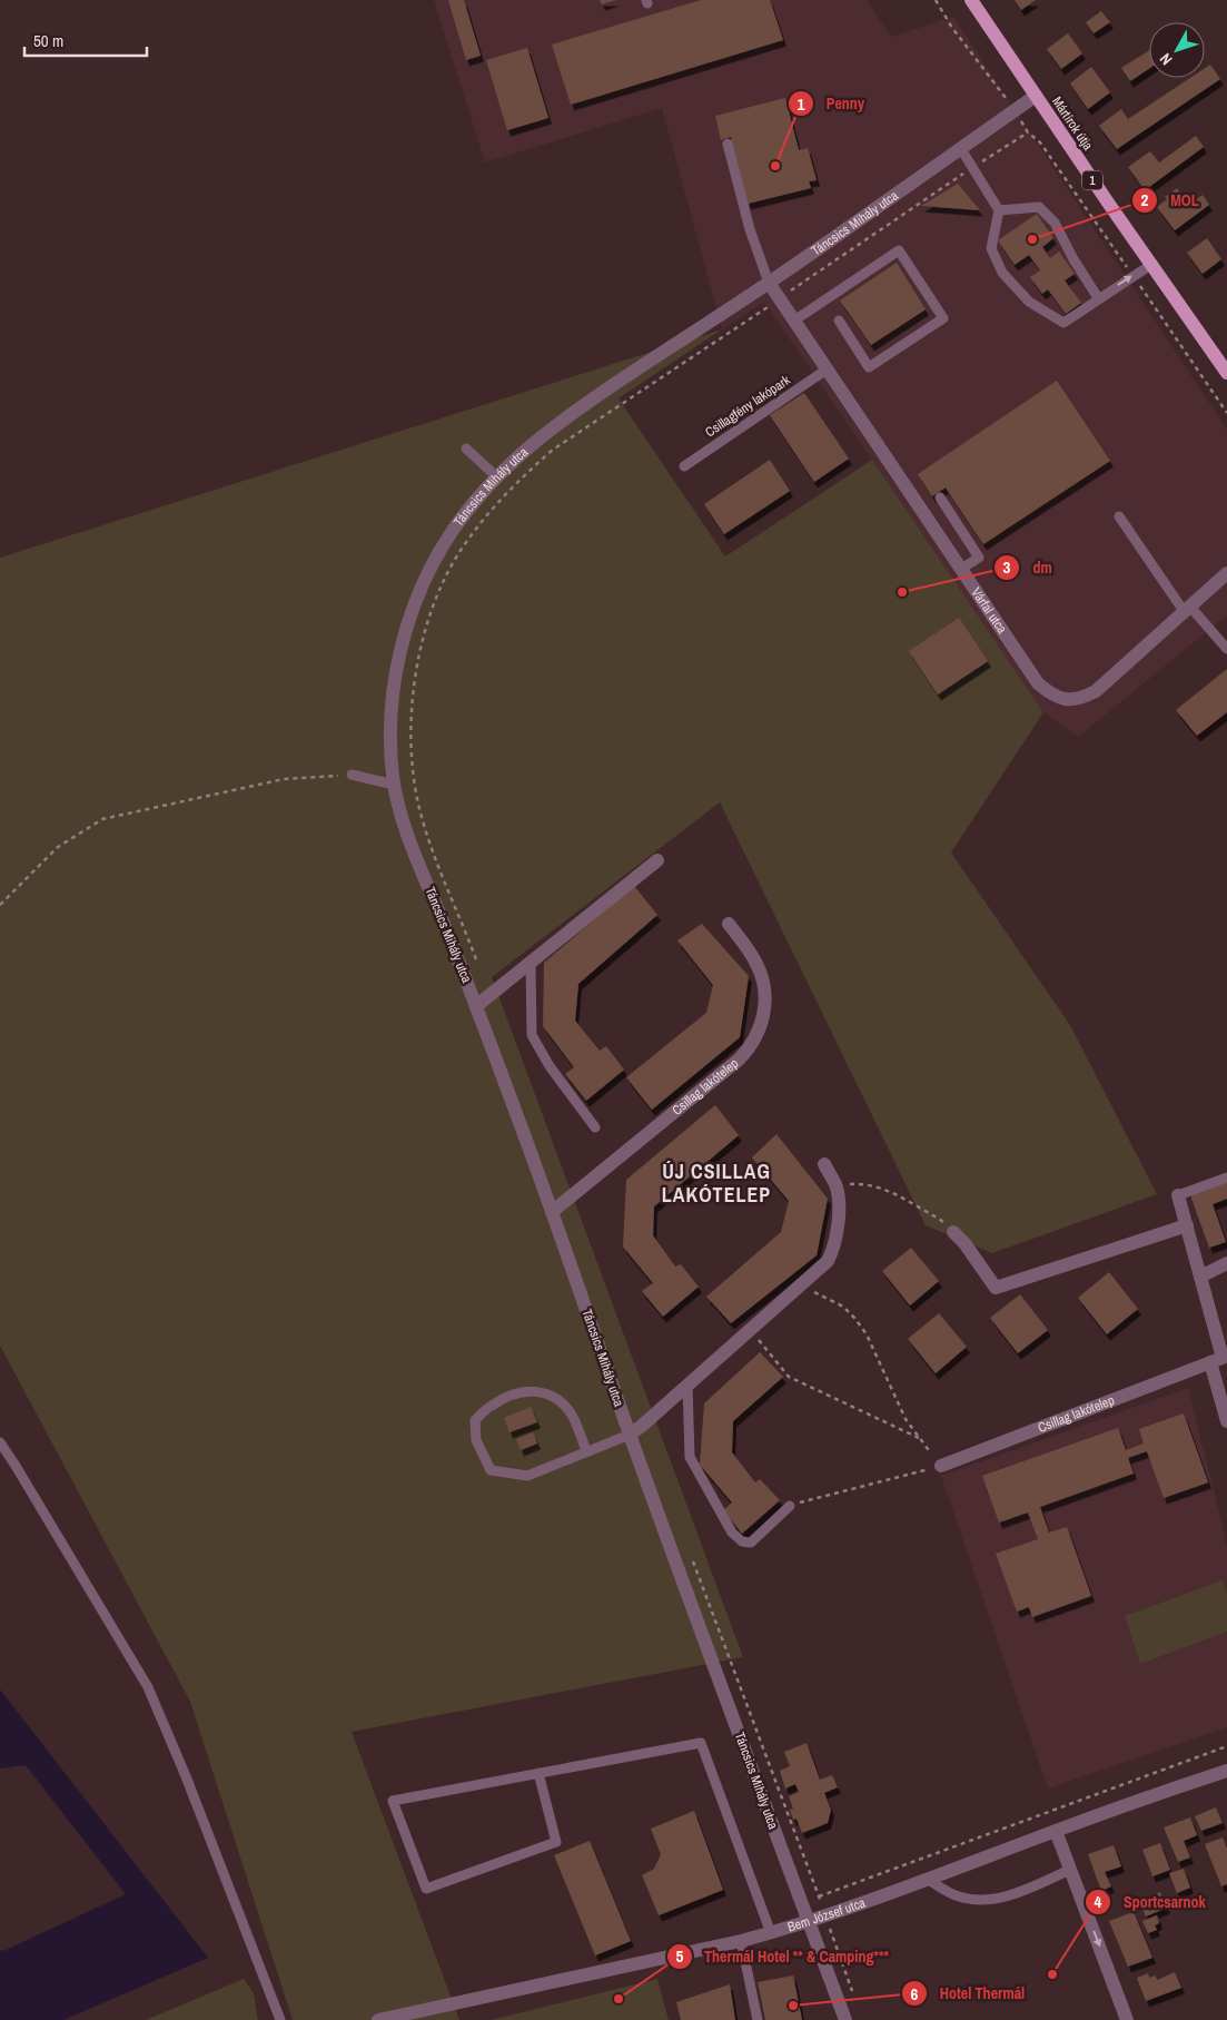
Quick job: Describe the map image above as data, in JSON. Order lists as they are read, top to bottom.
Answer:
{
  "streets": {
    "main road": ["Mártírok útja", "1"],
    "street": [
      "Táncsics Mihály utca",
      "Várfal utca",
      "Csillag lakótelep",
      "Bem József utca"
    ],
    "lane": ["Csillagfény lakópark"]
  },
  "crossings": [
    ["Mártírok útja", "Táncsics Mihály utca"],
    ["Táncsics Mihály utca", "Várfal utca"],
    ["Táncsics Mihály utca", "Csillag lakótelep"],
    ["Táncsics Mihály utca", "Bem József utca"],
    ["Csillagfény lakópark", "Várfal utca"]
  ],
  "districts": ["ÚJ CSILLAG LAKÓTELEP"],
  "places": [
    "Penny",
    "MOL",
    "dm",
    "Sportcsarnok",
    "Thermál Hotel ** & Camping***",
    "Hotel Thermál"
  ],
  "scale_bar": "50 m",
  "north": "bottom left"
}
